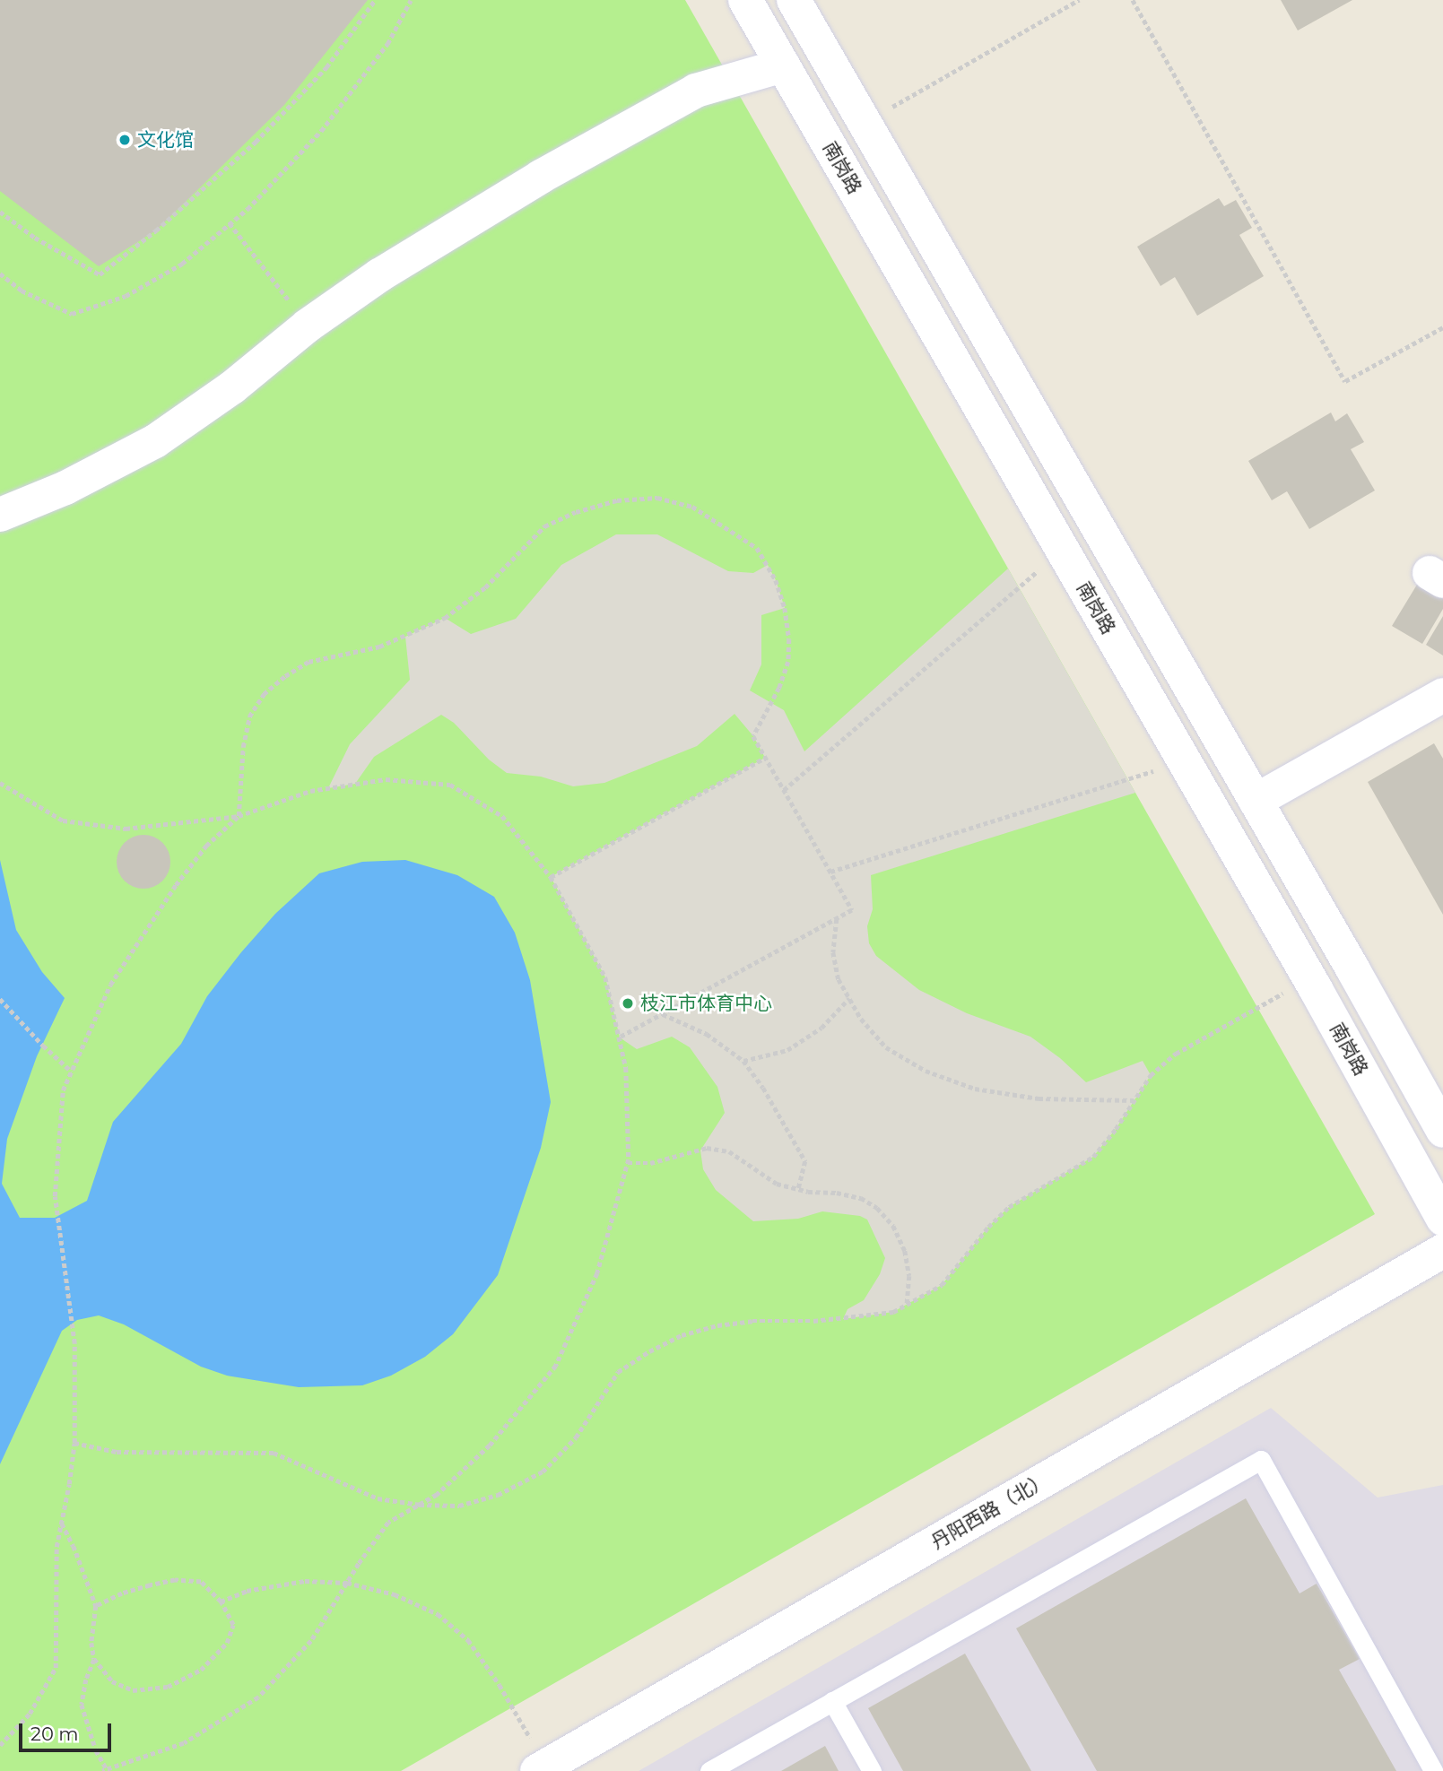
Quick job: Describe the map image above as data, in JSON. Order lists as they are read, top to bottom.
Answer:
{
  "streets": {
    "main road": ["南岗路", "丹阳西路（北）"]
  },
  "places": ["文化馆", "枝江市体育中心"],
  "scale_bar": "20 m"
}
